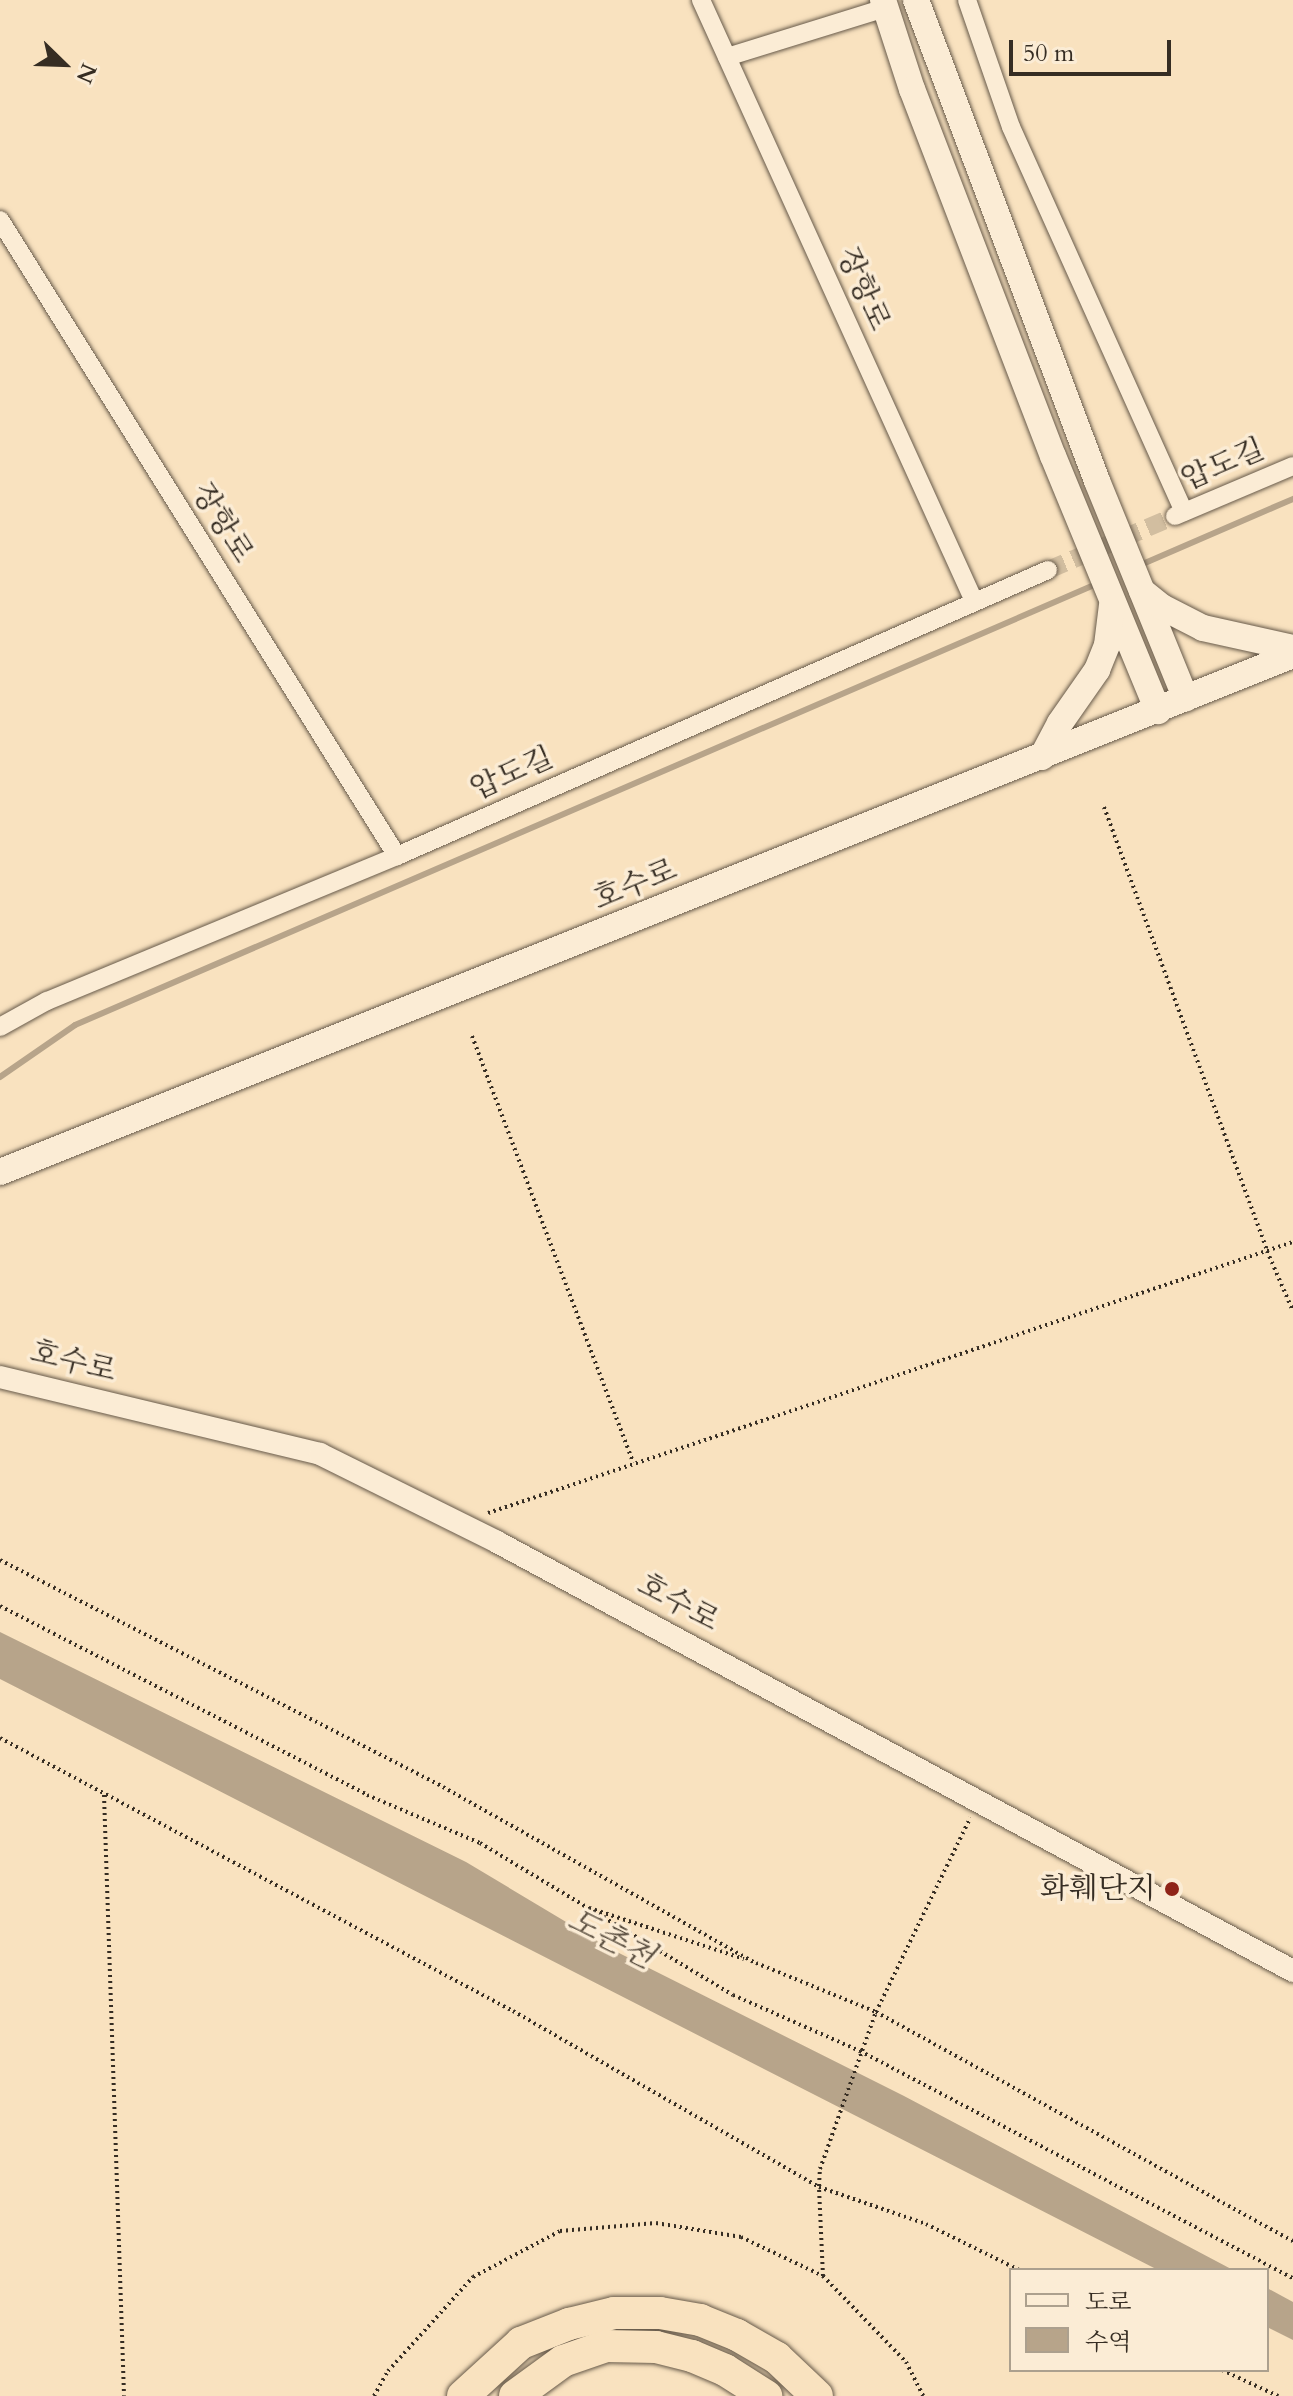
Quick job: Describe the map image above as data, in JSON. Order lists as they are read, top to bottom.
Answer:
{
  "streets": {
    "main road": ["호수로"],
    "street": ["장항로", "압도길"]
  },
  "crossings": [
    ["장항로", "압도길"]
  ],
  "water": ["도촌천"],
  "places": ["화훼단지"],
  "legend": ["도로", "수역"],
  "scale_bar": "50 m",
  "north": "bottom right"
}
